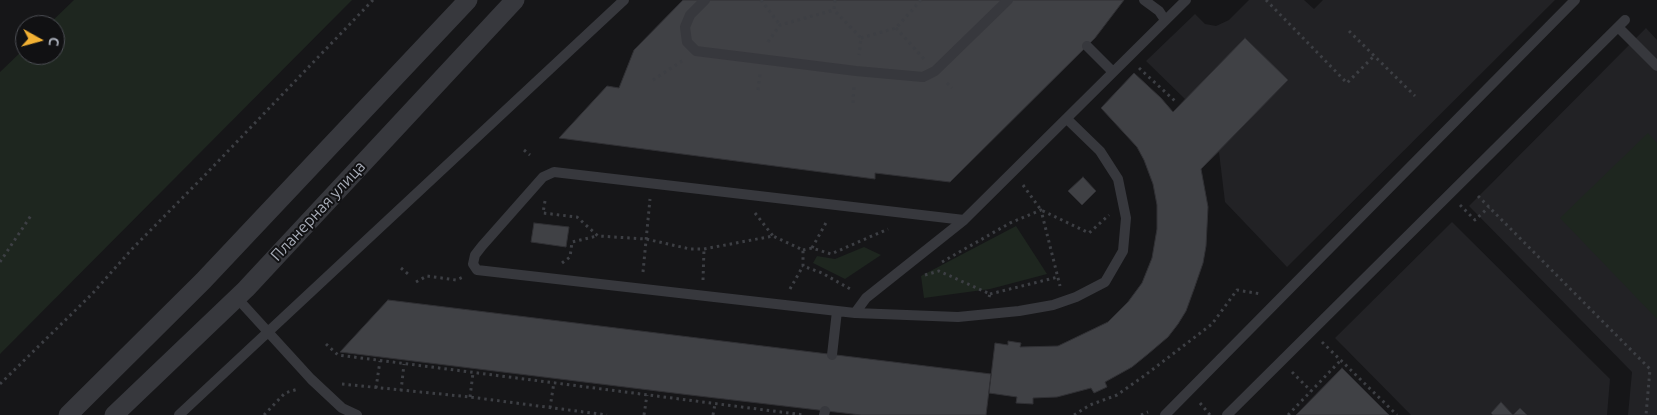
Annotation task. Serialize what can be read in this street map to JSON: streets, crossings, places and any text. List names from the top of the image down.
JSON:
{
  "streets": {
    "street": ["Планерная улица"]
  },
  "north": "right"
}
